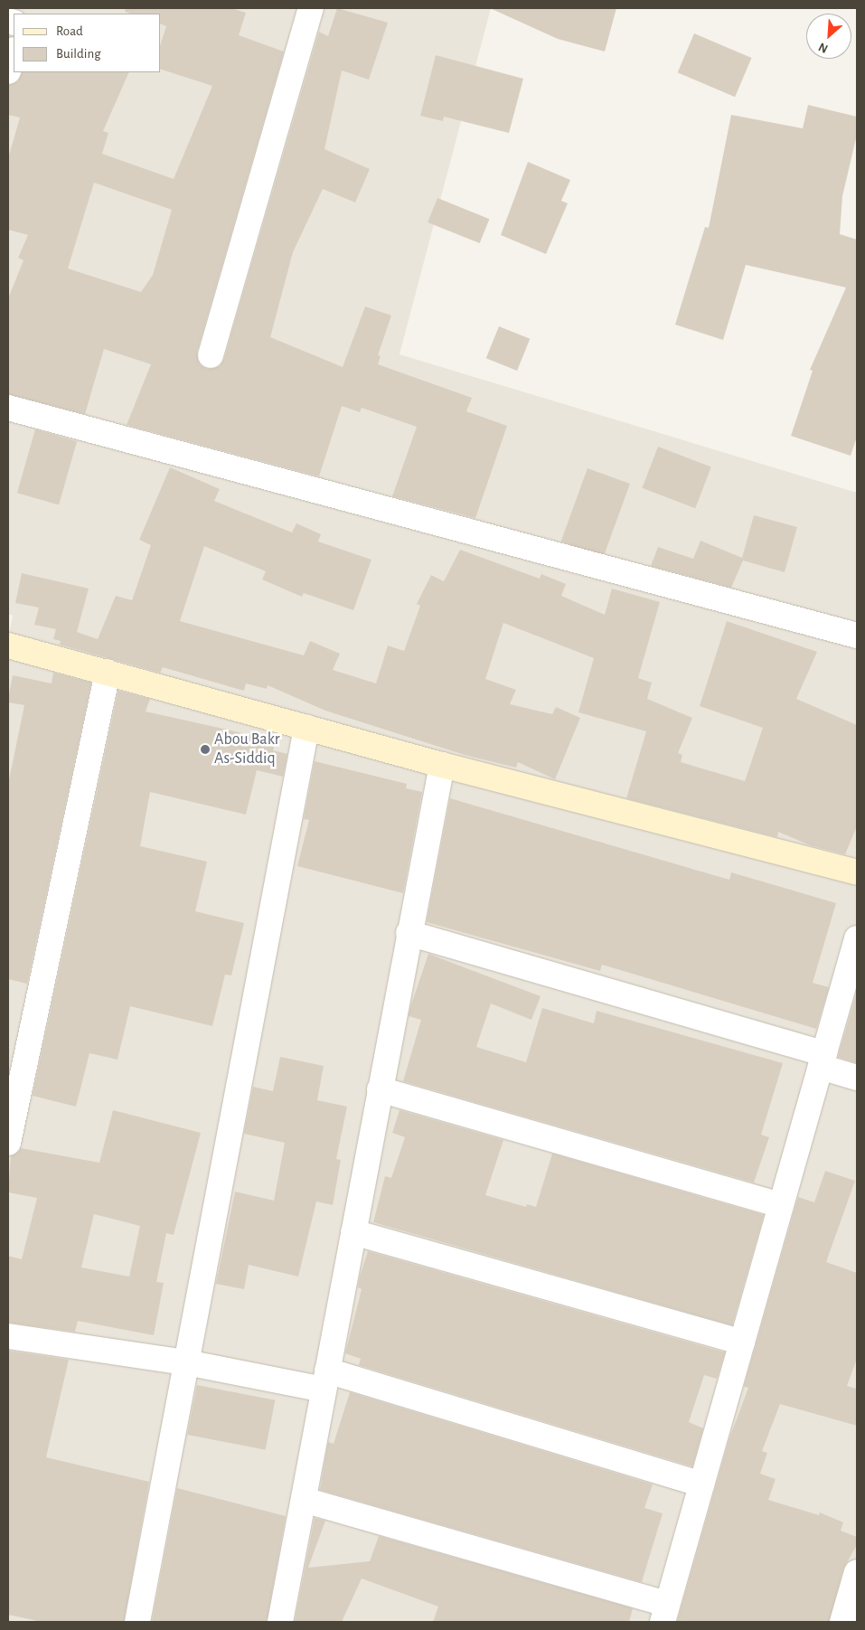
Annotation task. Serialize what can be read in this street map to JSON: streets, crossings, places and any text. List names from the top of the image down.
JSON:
{
  "places": ["Abou Bakr As-Siddiq"],
  "legend": ["Road", "Building"],
  "north": "bottom left"
}
